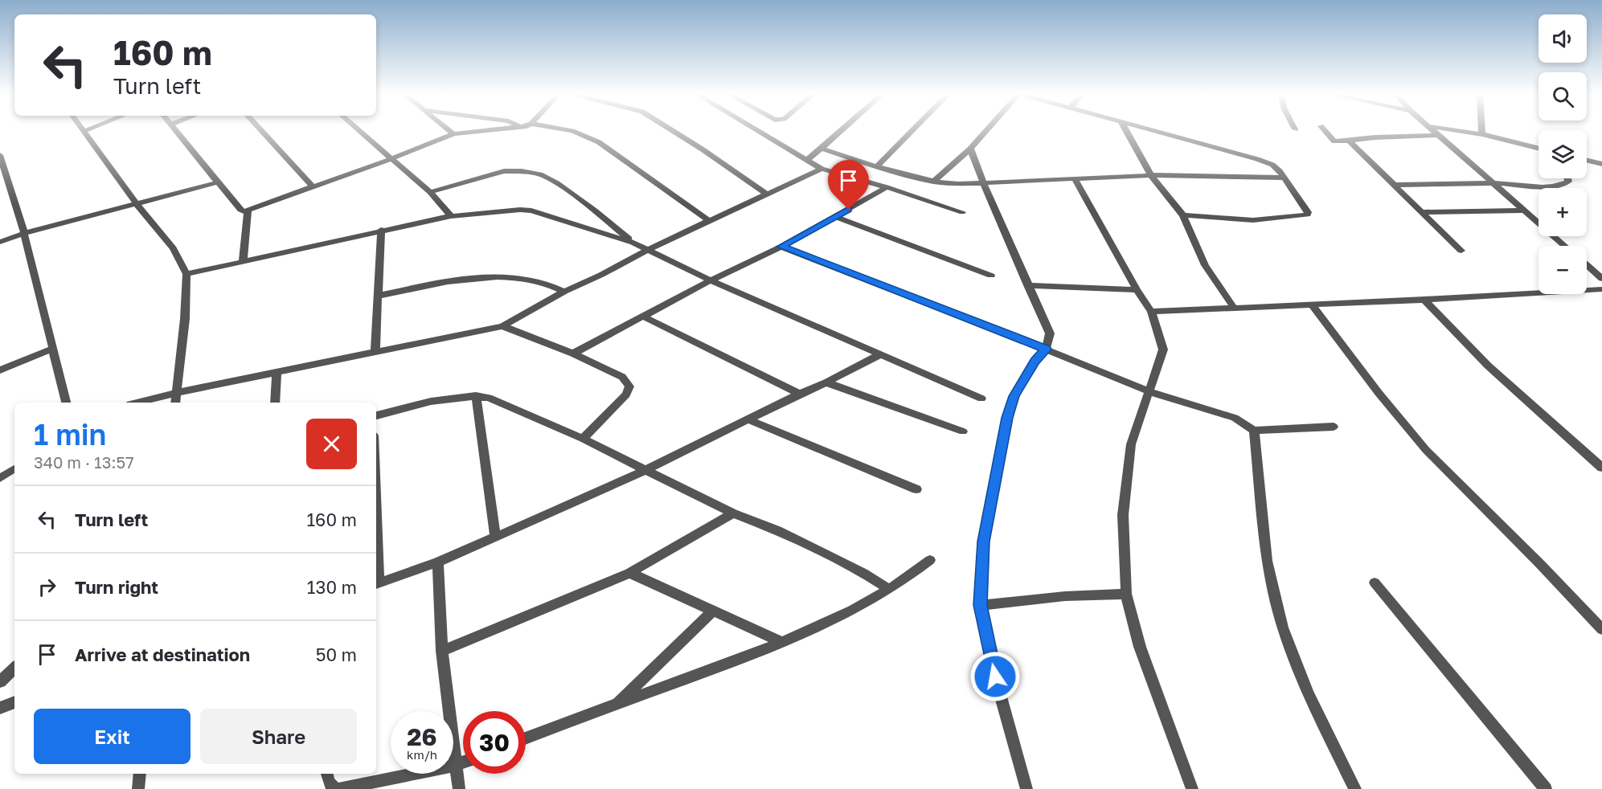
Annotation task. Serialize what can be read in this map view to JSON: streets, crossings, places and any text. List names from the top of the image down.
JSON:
{
  "page": {
    "map_buttons": ["+", "−"],
    "turn": ["160 m", "Turn left"],
    "heading": ["1 min", "340 m · 13:57"],
    "list": [
      {
        "name": "Turn left",
        "value": "160 m"
      },
      {
        "name": "Turn right",
        "value": "130 m"
      },
      {
        "name": "Arrive at destination",
        "value": "50 m"
      }
    ],
    "buttons": ["Exit", "Share"],
    "speed": "26 km/h",
    "limit": "30"
  }
}
